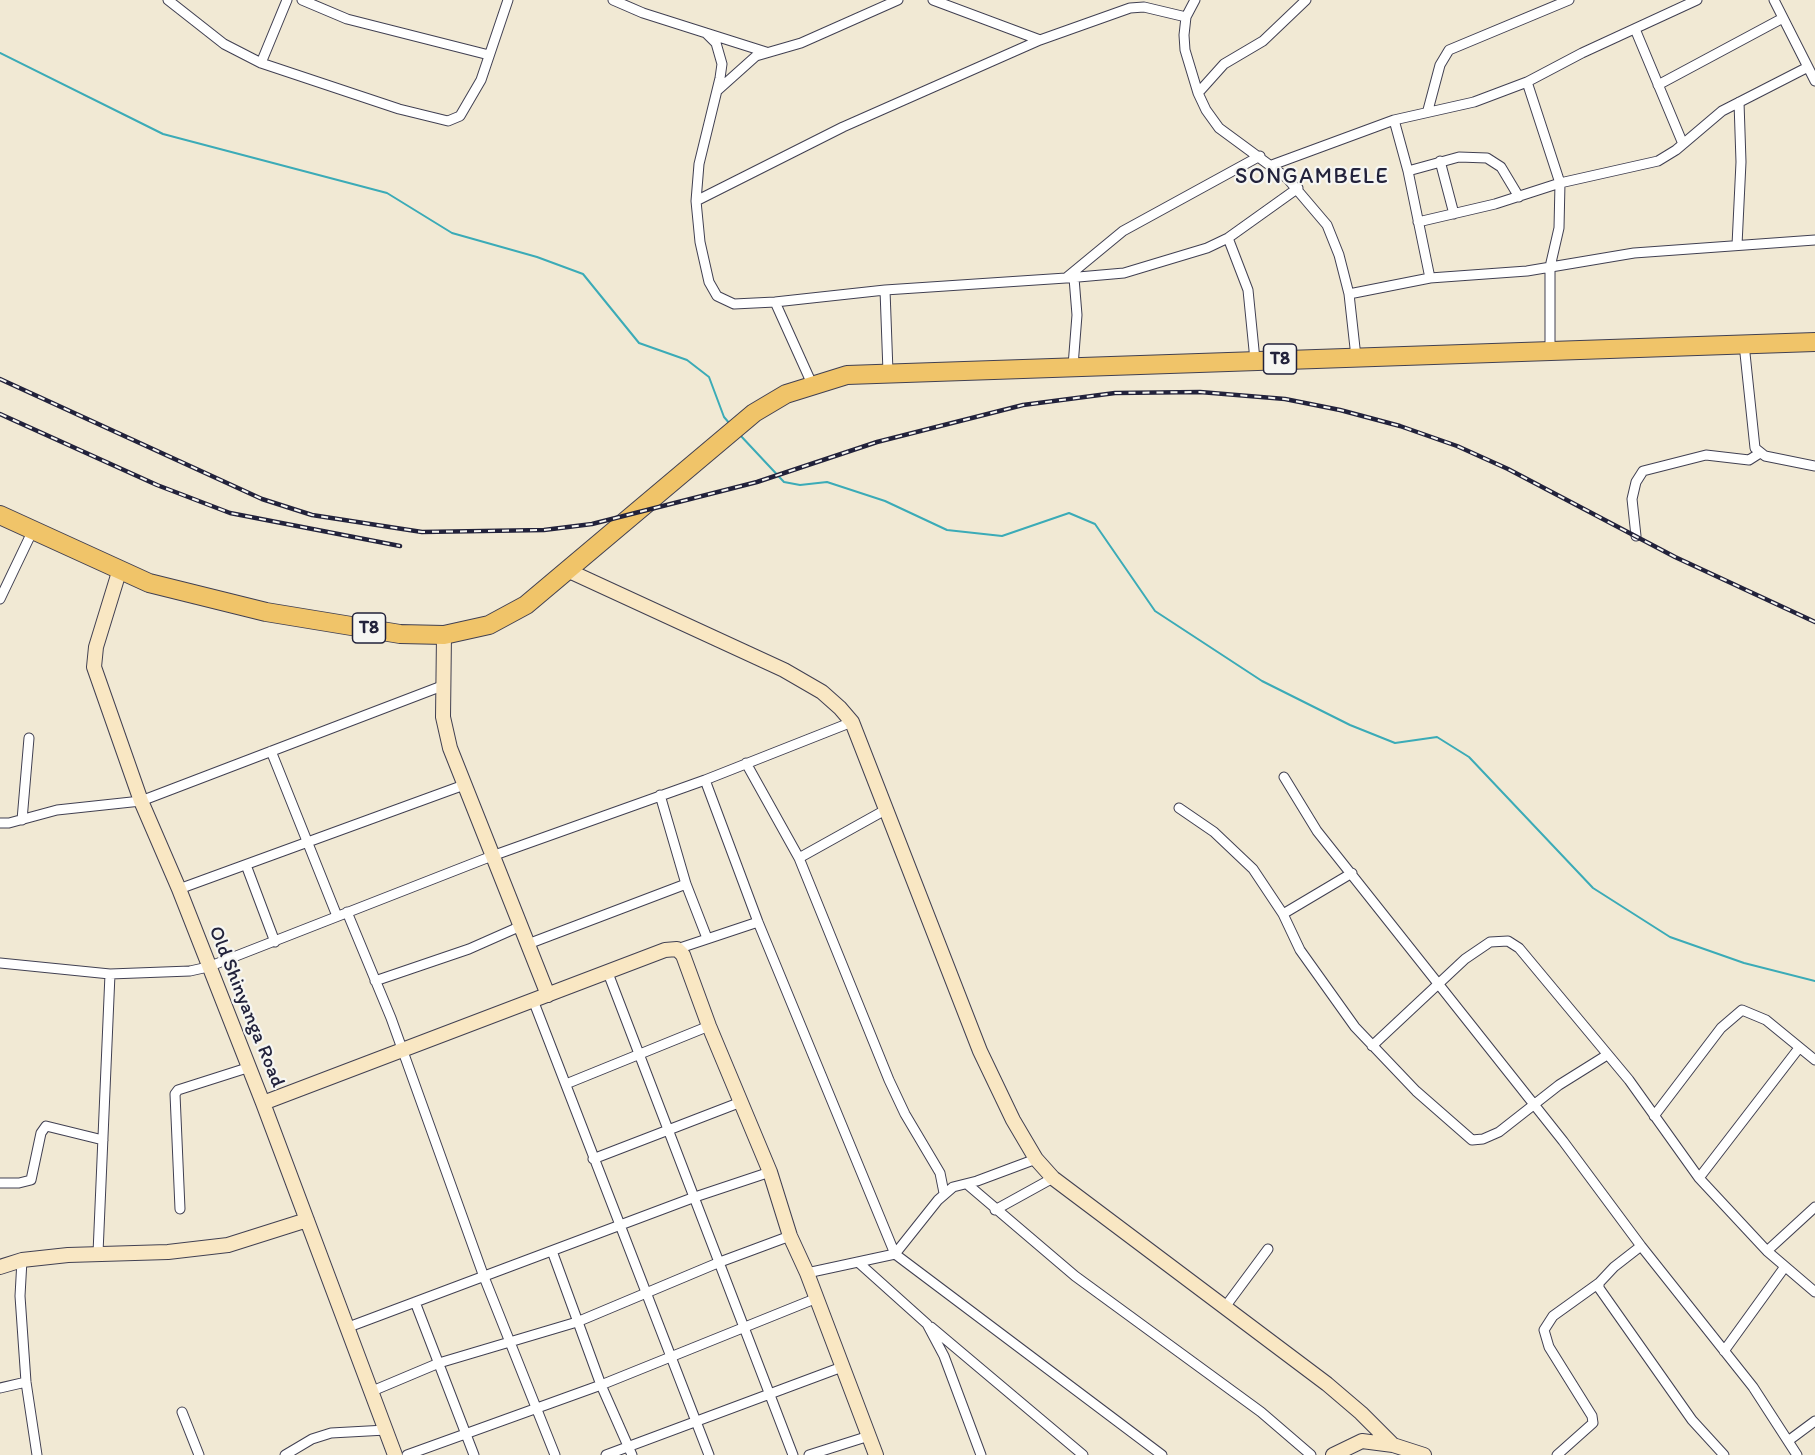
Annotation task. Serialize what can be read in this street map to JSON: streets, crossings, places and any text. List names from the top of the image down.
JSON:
{
  "streets": {
    "highway": ["T8"],
    "street": ["Old Shinyanga Road"]
  },
  "crossings": [
    ["T8", "Old Shinyanga Road"]
  ],
  "districts": ["SONGAMBELE"]
}
